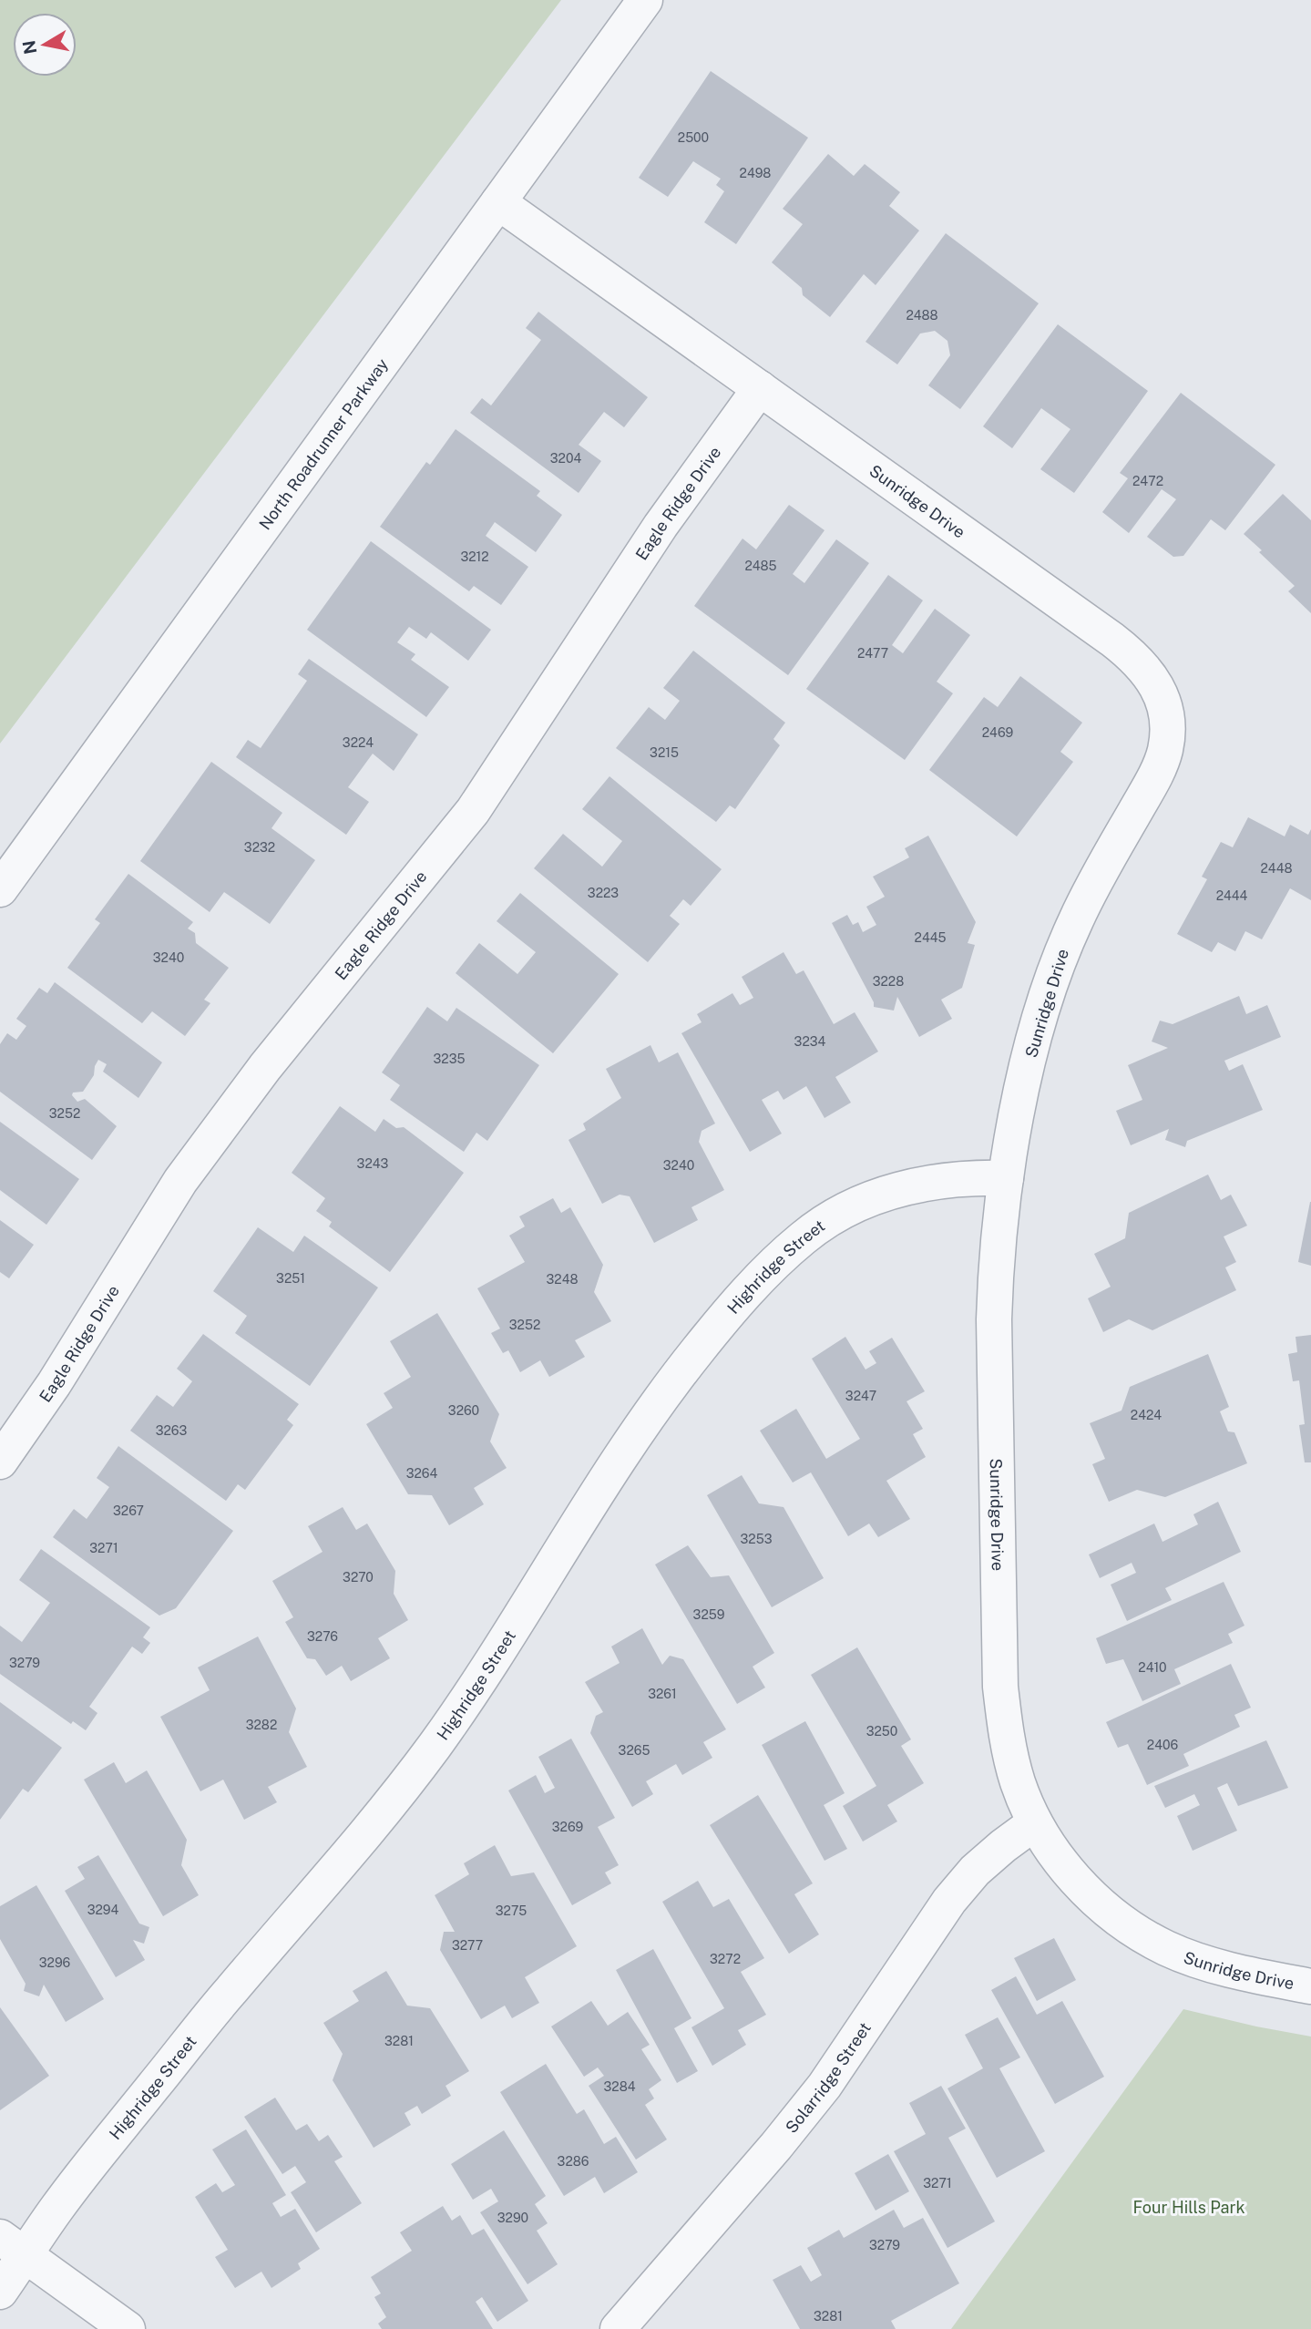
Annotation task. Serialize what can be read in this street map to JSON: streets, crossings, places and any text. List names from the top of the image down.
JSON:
{
  "streets": {
    "street": [
      "North Roadrunner Parkway",
      "Sunridge Drive",
      "Eagle Ridge Drive",
      "Highridge Street",
      "Solarridge Street"
    ]
  },
  "crossings": [
    ["North Roadrunner Parkway", "Sunridge Drive"],
    ["Sunridge Drive", "Eagle Ridge Drive"],
    ["Sunridge Drive", "Highridge Street"],
    ["Sunridge Drive", "Solarridge Street"]
  ],
  "parks": ["Four Hills Park"],
  "house_numbers": [
    "2500",
    "2498",
    "2488",
    "3204",
    "2472",
    "3212",
    "2485",
    "2477",
    "2469",
    "3224",
    "3215",
    "3232",
    "2448",
    "3223",
    "2444",
    "2445",
    "3240",
    "3228",
    "3234",
    "3235",
    "3252",
    "3243",
    "3240",
    "3251",
    "3248",
    "3252",
    "3247",
    "3260",
    "2424",
    "3263",
    "3264",
    "3267",
    "3253",
    "3271",
    "3270",
    "3259",
    "3276",
    "3279",
    "2410",
    "3261",
    "3282",
    "3250",
    "2406",
    "3265",
    "3269",
    "3294",
    "3275",
    "3277",
    "3272",
    "3296",
    "3281",
    "3284",
    "3286",
    "3271",
    "3290",
    "3279",
    "3281"
  ],
  "north": "left"
}
